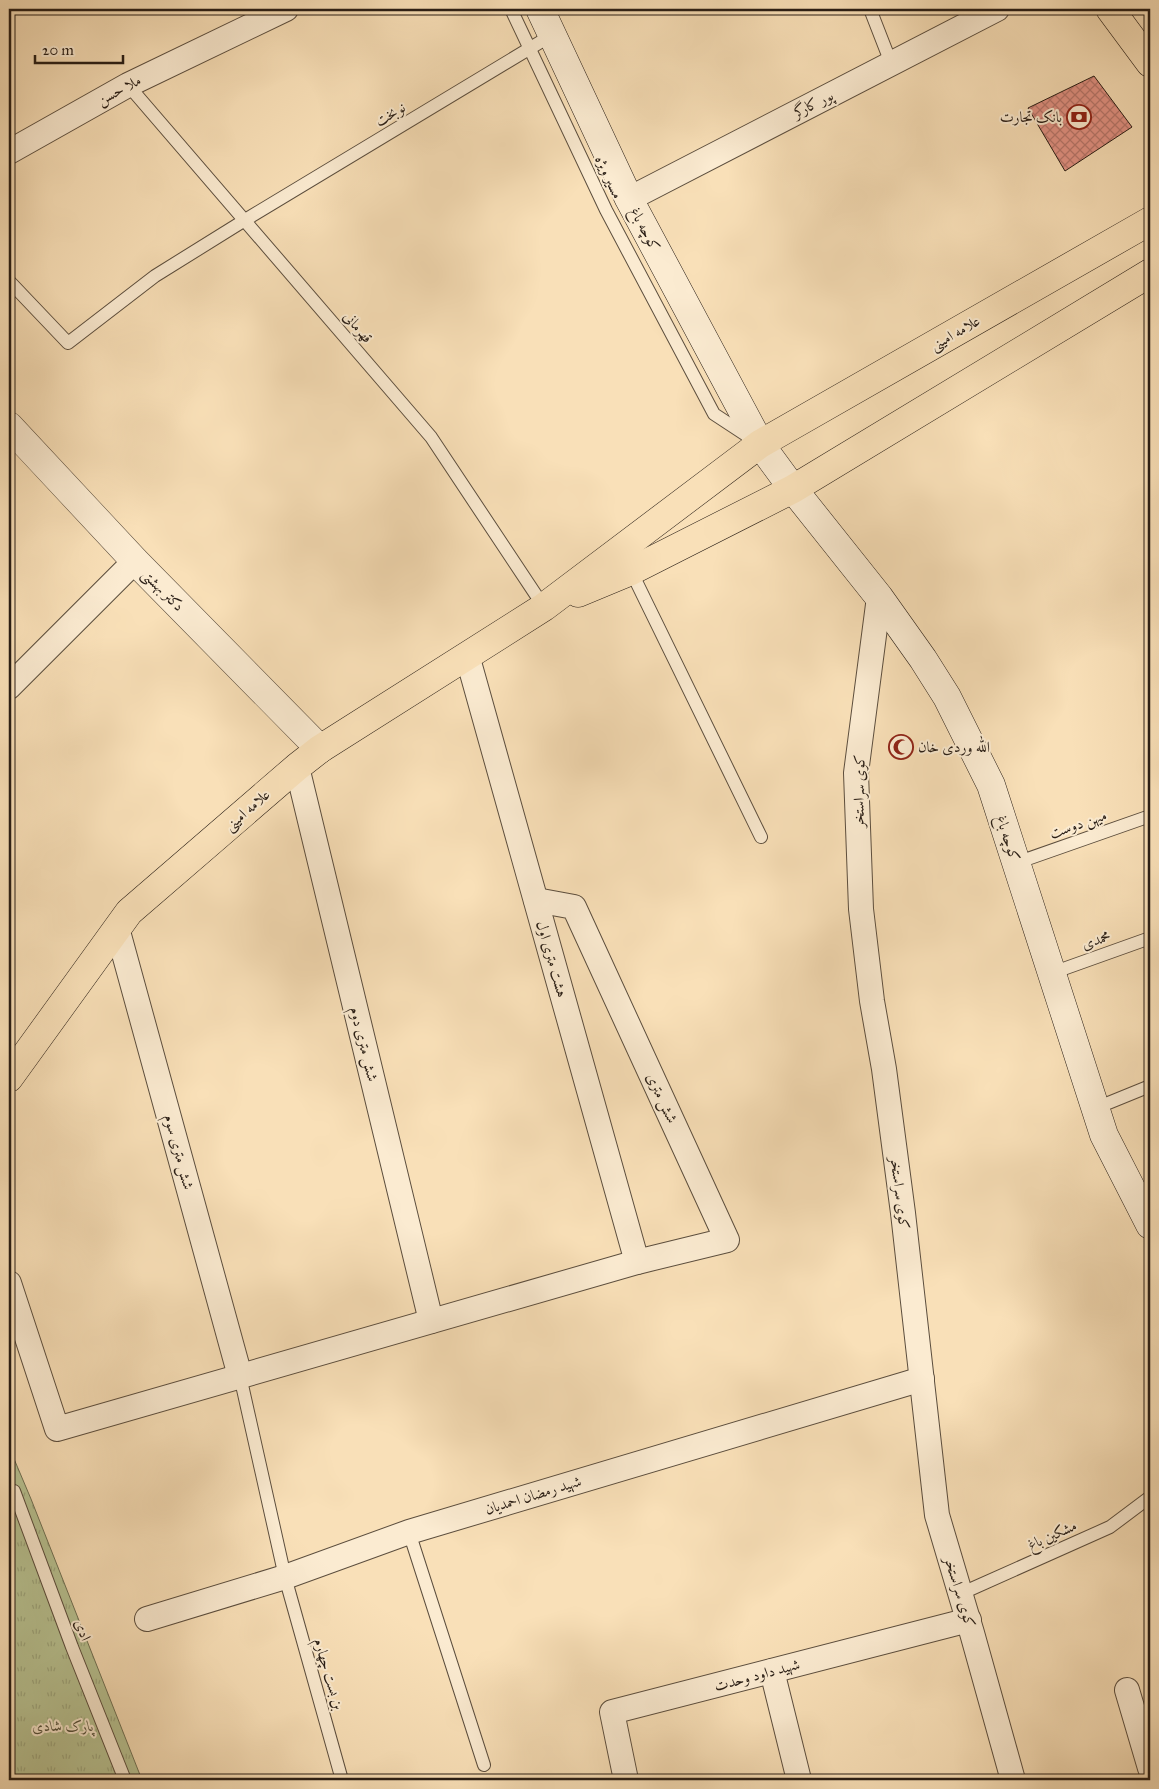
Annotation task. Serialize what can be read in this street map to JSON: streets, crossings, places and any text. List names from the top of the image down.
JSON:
{
  "streets": {
    "main road": ["کوچه باغ", "علامه امینی", "دکتر بهشتی"],
    "street": [
      "ملا حسن",
      "پور کارگر",
      "کوی سراستخر",
      "هشت متری اول",
      "شش متری دوم",
      "شش متری",
      "شش متری سوم",
      "شهید رمضان احمدیان",
      "شهید داود وحدت"
    ],
    "lane": [
      "نوبخت",
      "مسیر ویژه",
      "قهرمانی",
      "میهن دوست",
      "محمدی",
      "مشکین باغ",
      "ادی",
      "بن بست چهارم"
    ]
  },
  "crossings": [
    ["ملا حسن", "قهرمانی"],
    ["پور کارگر", "کوچه باغ"],
    ["نوبخت", "مسیر ویژه"],
    ["نوبخت", "کوچه باغ"],
    ["نوبخت", "قهرمانی"],
    ["مسیر ویژه", "کوچه باغ"],
    ["مسیر ویژه", "علامه امینی"],
    ["کوچه باغ", "علامه امینی"],
    ["کوچه باغ", "کوی سراستخر"],
    ["کوچه باغ", "میهن دوست"],
    ["کوچه باغ", "محمدی"],
    ["قهرمانی", "علامه امینی"],
    ["علامه امینی", "دکتر بهشتی"],
    ["علامه امینی", "هشت متری اول"],
    ["علامه امینی", "شش متری دوم"],
    ["علامه امینی", "شش متری سوم"],
    ["کوی سراستخر", "شهید رمضان احمدیان"],
    ["کوی سراستخر", "مشکین باغ"],
    ["کوی سراستخر", "شهید داود وحدت"],
    ["هشت متری اول", "شش متری"],
    ["شش متری سوم", "بن بست چهارم"],
    ["شهید رمضان احمدیان", "بن بست چهارم"]
  ],
  "parks": ["پارک شادی"],
  "places": {
    "bank": ["بانک تجارت"],
    "mosque": ["الله وردی خان"]
  },
  "scale_bar": "20 m"
}
